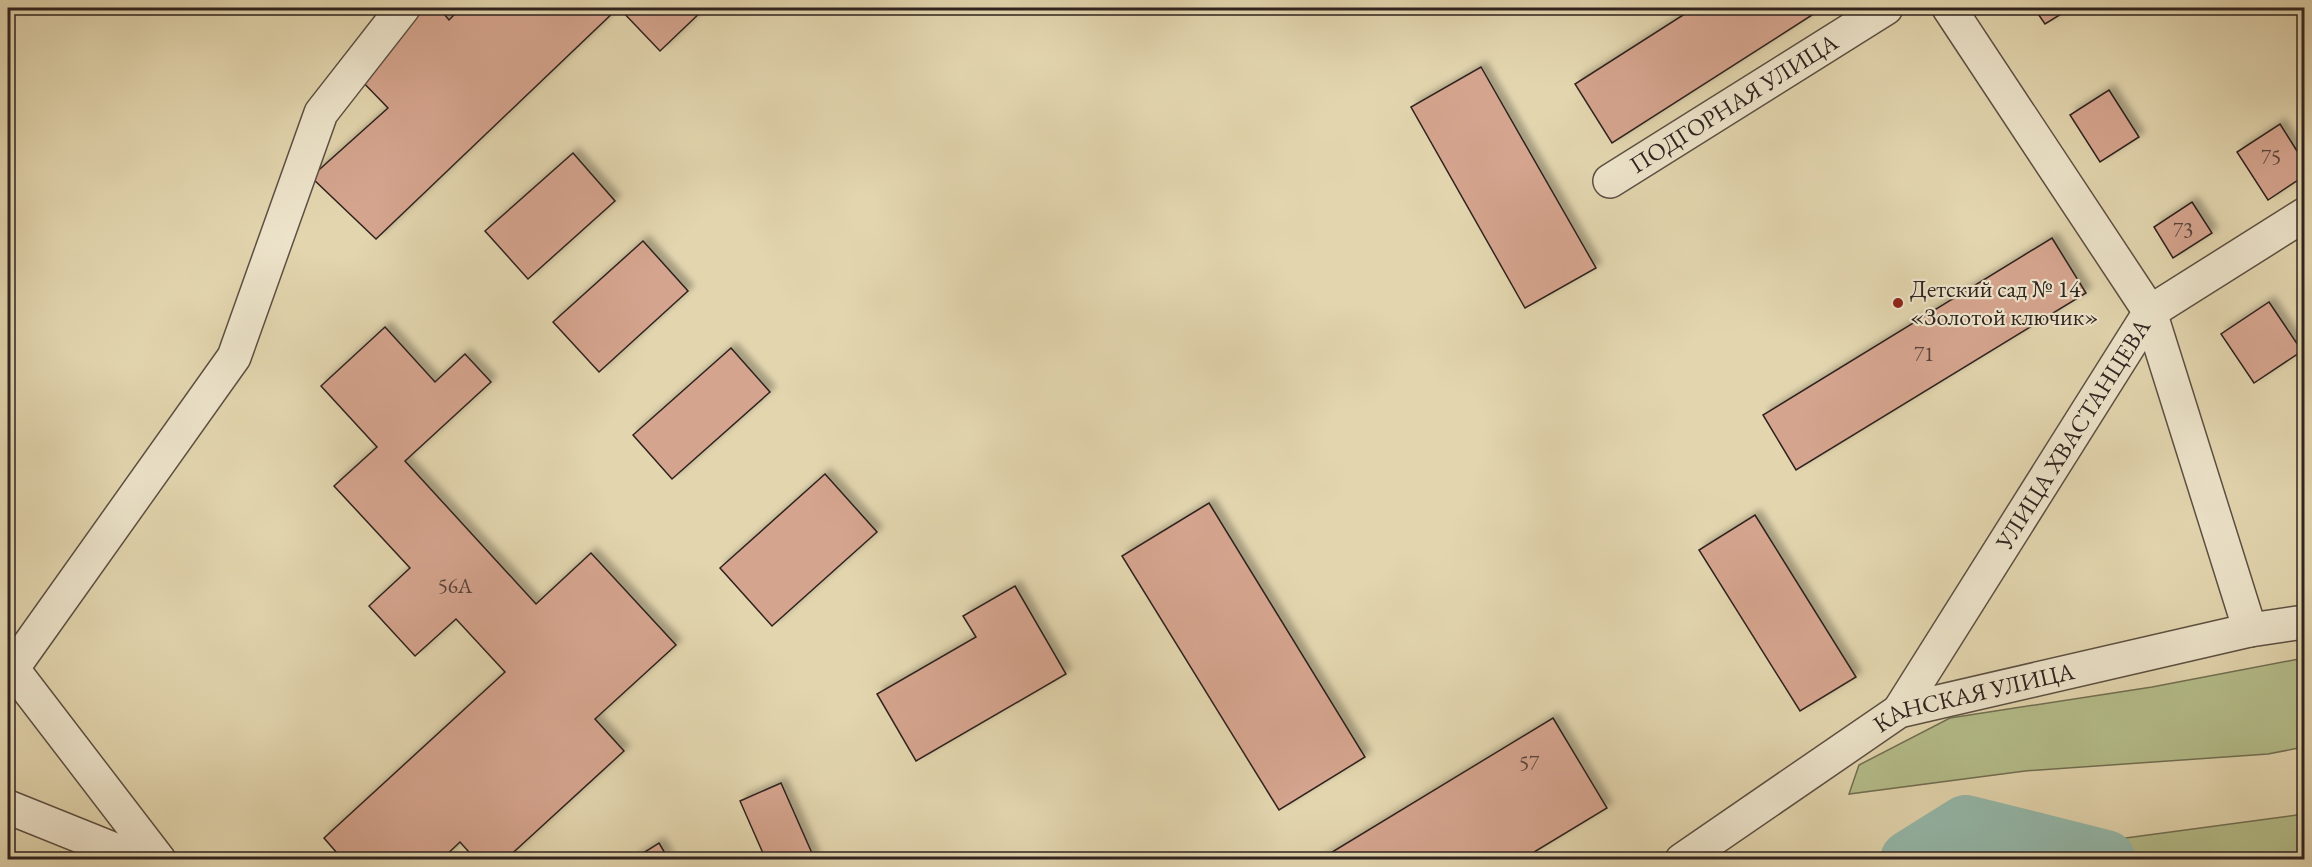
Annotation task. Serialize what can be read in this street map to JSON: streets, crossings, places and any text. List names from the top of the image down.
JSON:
{
  "streets": {
    "street": ["ПОДГОРНАЯ УЛИЦА", "УЛИЦА ХВАСТАНЦЕВА", "КАНСКАЯ УЛИЦА"]
  },
  "crossings": [
    ["УЛИЦА ХВАСТАНЦЕВА", "КАНСКАЯ УЛИЦА"]
  ],
  "places": ["Детский сад № 14 «Золотой ключик»"],
  "house_numbers": [
    "75",
    "73",
    "71",
    "56А",
    "57"
  ]
}
